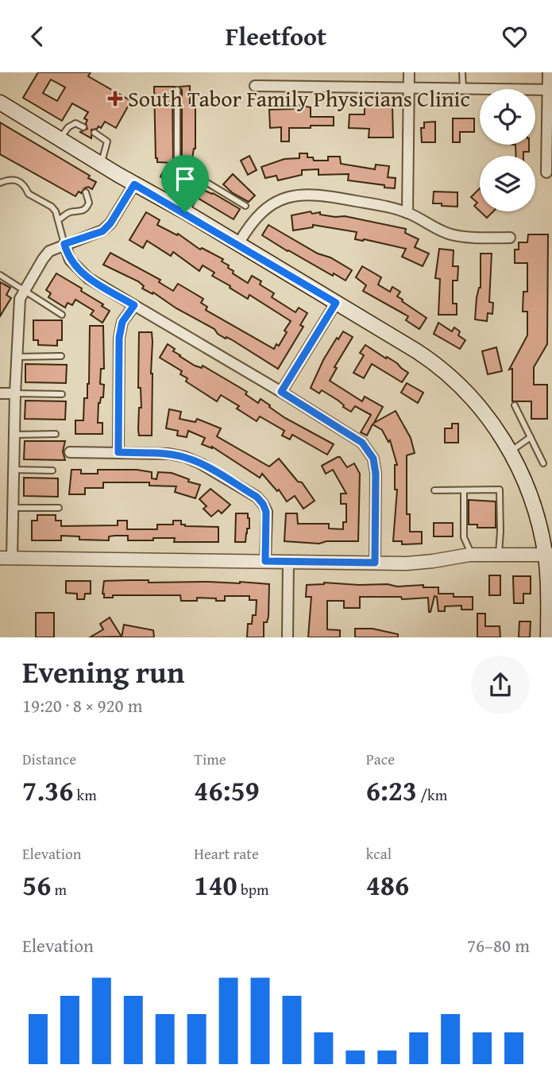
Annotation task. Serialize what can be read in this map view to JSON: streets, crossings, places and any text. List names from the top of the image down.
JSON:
{
  "places": {
    "health": ["South Tabor Family Physicians Clinic"]
  },
  "page": {
    "header": "Fleetfoot",
    "heading": ["Evening run", "19:20 · 8 × 920 m"],
    "stats": [
      ["Distance", "7.36 km"],
      ["Time", "46:59"],
      ["Pace", "6:23 /km"],
      ["Elevation", "56 m"],
      ["Heart rate", "140 bpm"],
      ["kcal", "486"]
    ],
    "chart": ["Elevation", "76–80 m"]
  }
}
